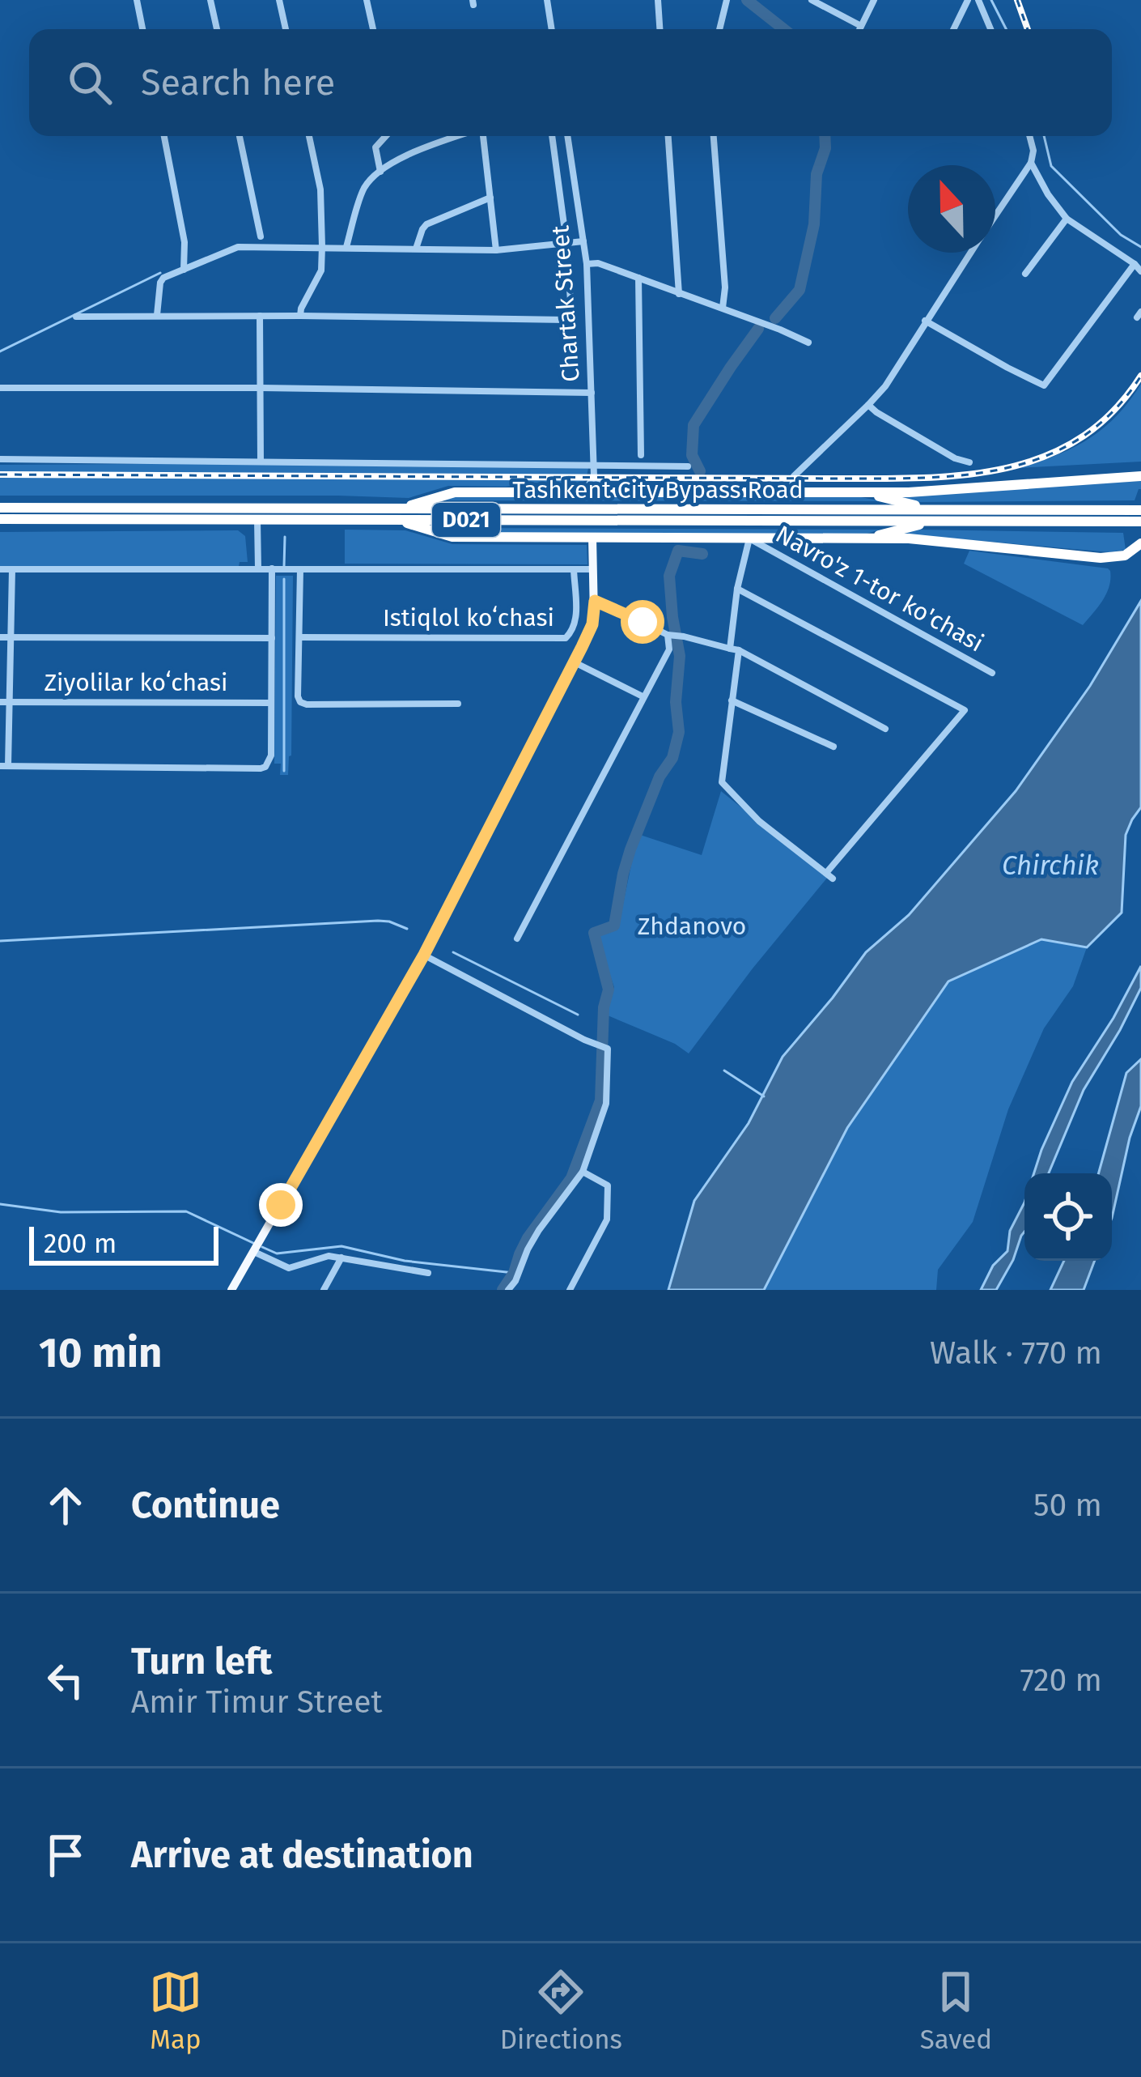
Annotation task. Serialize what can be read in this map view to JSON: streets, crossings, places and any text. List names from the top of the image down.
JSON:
{
  "streets": {
    "highway": ["Tashkent City Bypass Road", "D021"],
    "street": [
      "Chartak Street",
      "Navro'z 1-tor ko'chasi",
      "Istiqlol koʻchasi",
      "Ziyolilar koʻchasi"
    ]
  },
  "water": ["Chirchik"],
  "parks": ["Zhdanovo"],
  "scale_bar": "200 m",
  "north": "top",
  "page": {
    "search": "Search here",
    "scale": "200 m",
    "heading": ["10 min", "Walk · 770 m"],
    "list": [
      ["Continue", "50 m"],
      ["Turn left", "Amir Timur Street", "720 m"],
      "Arrive at destination"
    ],
    "nav": ["Map", "Directions", "Saved"]
  }
}
